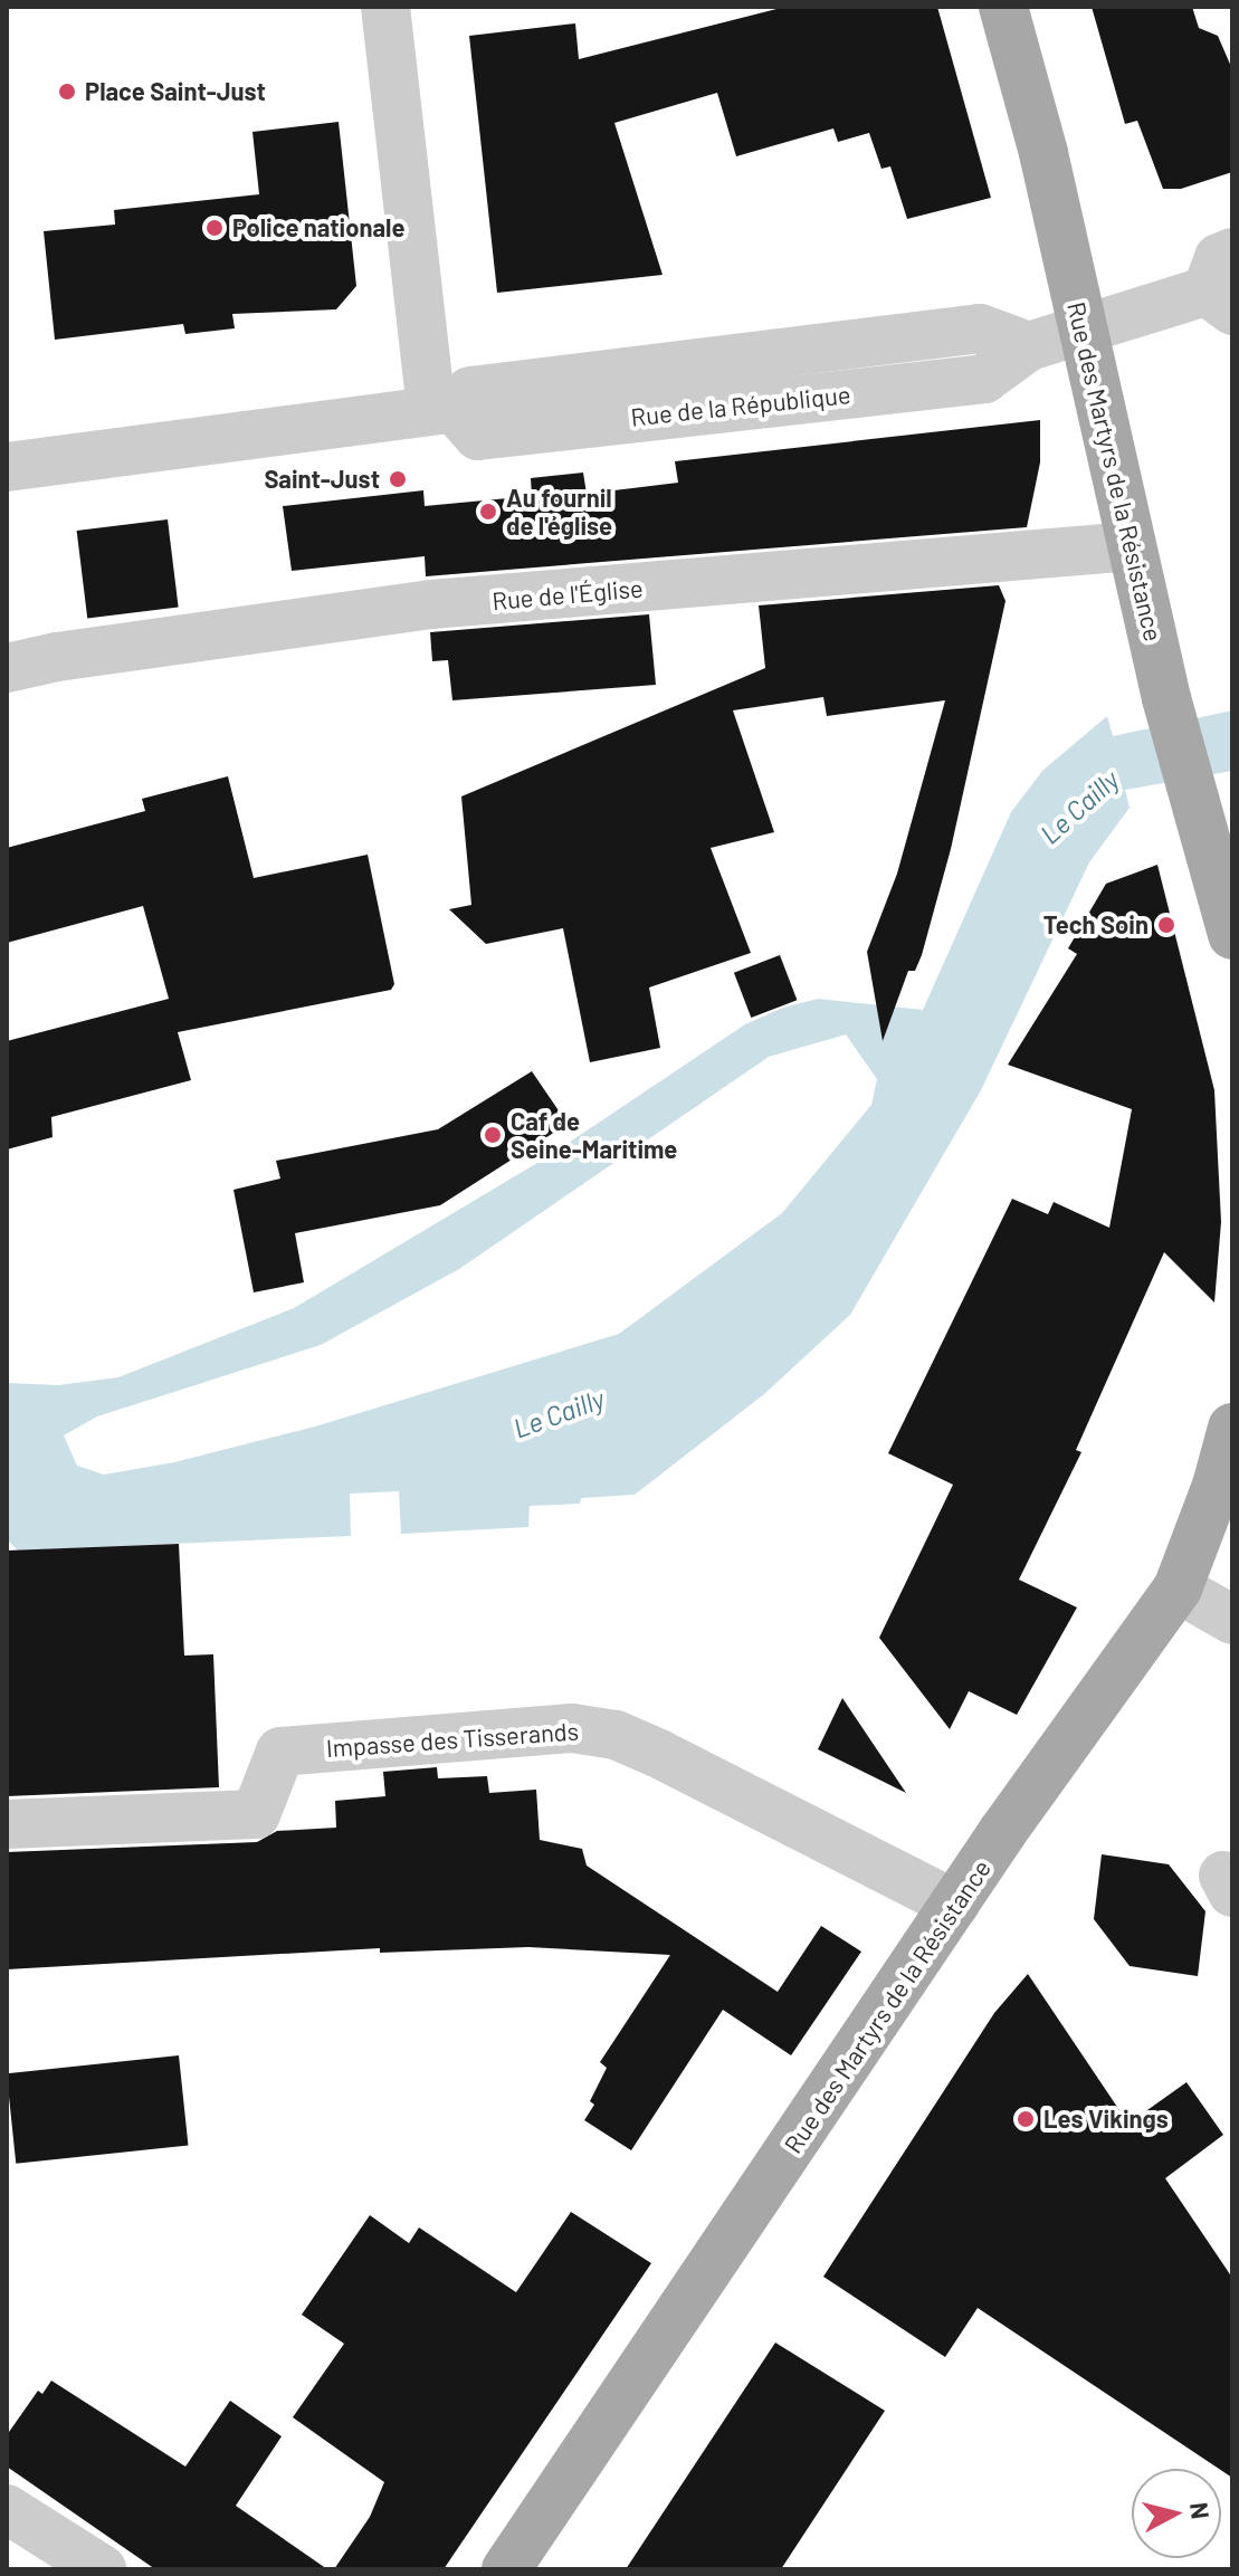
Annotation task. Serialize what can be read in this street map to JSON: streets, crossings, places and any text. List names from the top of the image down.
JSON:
{
  "streets": {
    "main road": ["Rue des Martyrs de la Résistance"],
    "street": ["Rue de la République", "Rue de l'Église", "Impasse des Tisserands"]
  },
  "crossings": [
    ["Rue de la République", "Rue des Martyrs de la Résistance"],
    ["Rue des Martyrs de la Résistance", "Rue de l'Église"],
    ["Rue des Martyrs de la Résistance", "Impasse des Tisserands"]
  ],
  "water": ["Le Cailly"],
  "places": [
    "Place Saint-Just",
    "Police nationale",
    "Saint-Just",
    "Au fournil de l'église",
    "Tech Soin",
    "Caf de Seine-Maritime",
    "Les Vikings"
  ],
  "north": "right"
}
